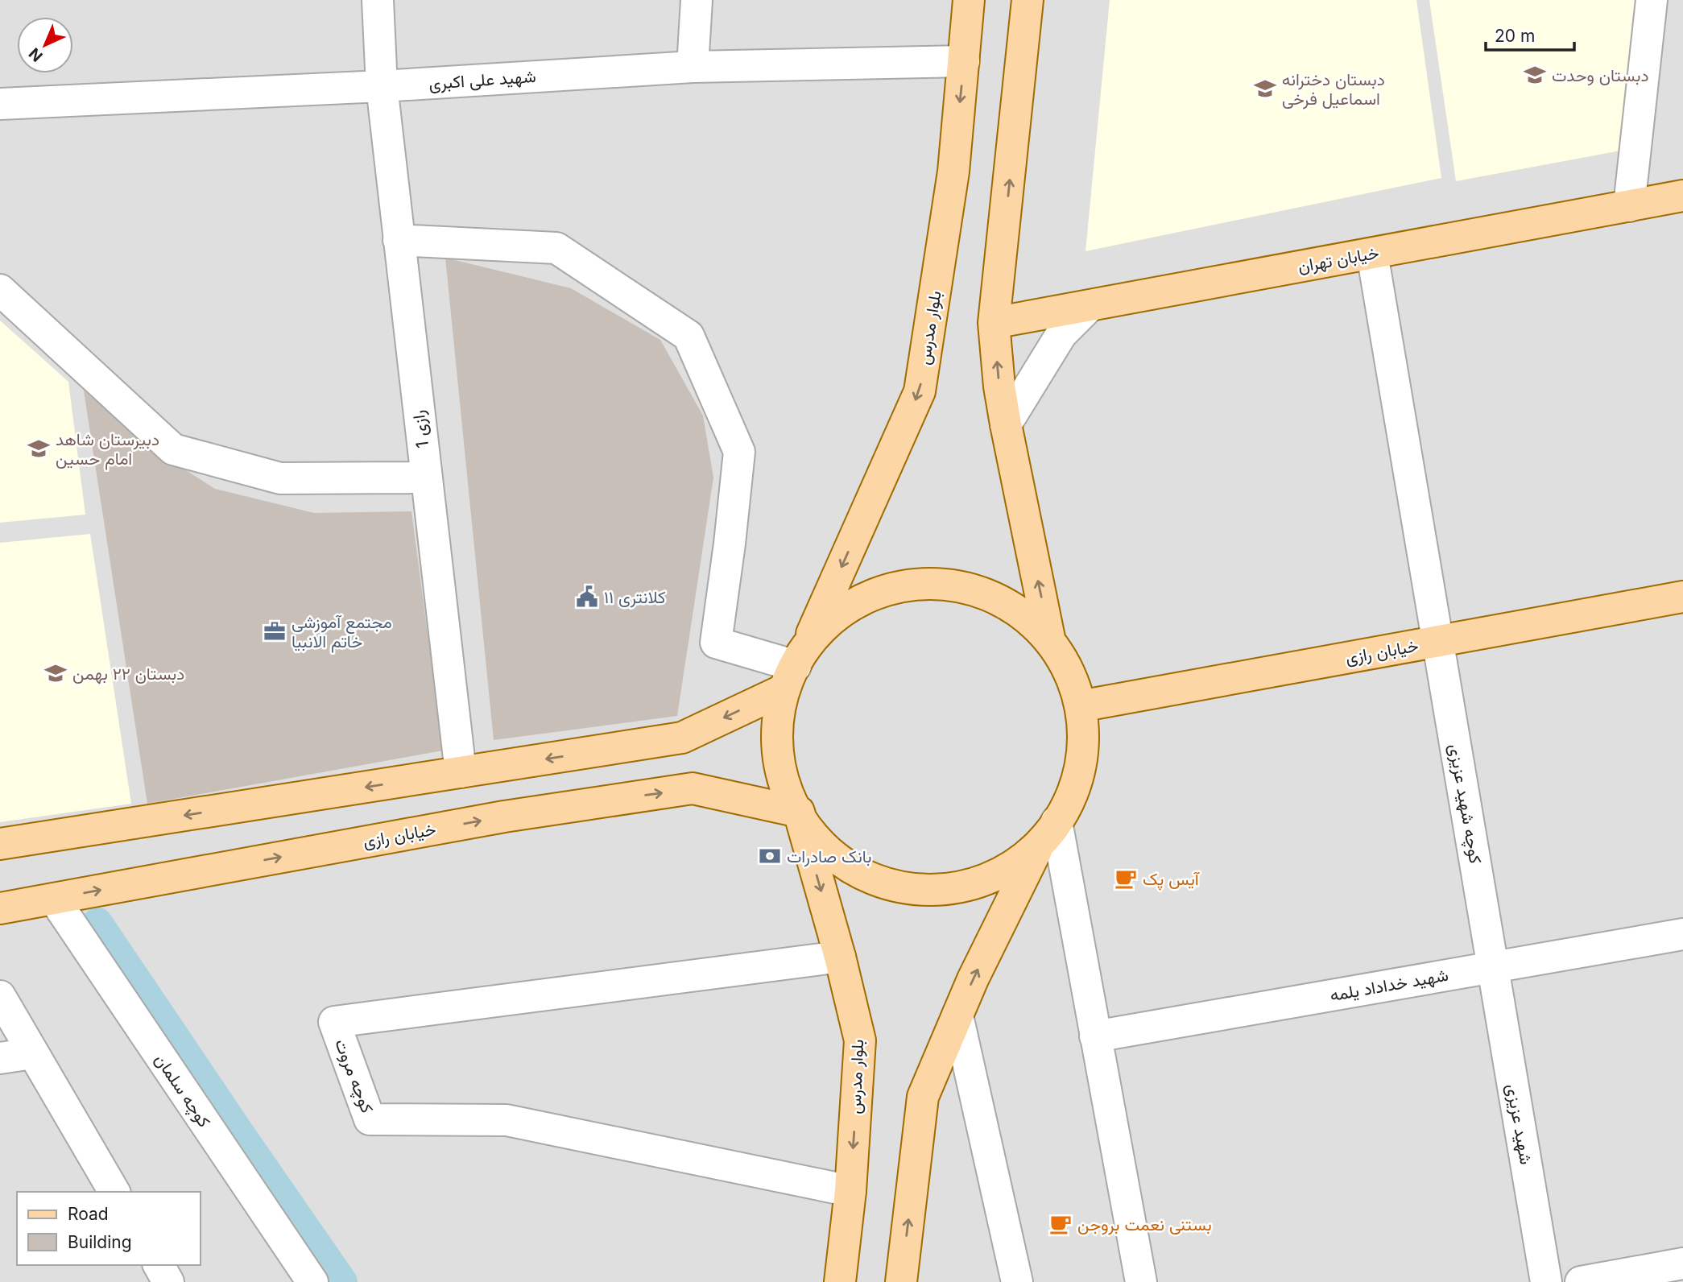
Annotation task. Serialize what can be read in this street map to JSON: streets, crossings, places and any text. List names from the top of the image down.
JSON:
{
  "streets": {
    "main road": ["خیابان تهران", "بلوار مدرس", "خیابان رازی"],
    "street": [
      "شهید علی اکبری",
      "رازی 1",
      "کوچه شهید عزیزی",
      "شهید خداداد یلمه",
      "کوچه مروت",
      "کوچه سلمان",
      "شهید عزیزی"
    ]
  },
  "crossings": [
    ["شهید علی اکبری", "بلوار مدرس"],
    ["شهید علی اکبری", "رازی 1"],
    ["خیابان تهران", "کوچه شهید عزیزی"],
    ["بلوار مدرس", "خیابان رازی"],
    ["بلوار مدرس", "کوچه مروت"],
    ["خیابان رازی", "کوچه شهید عزیزی"],
    ["خیابان رازی", "کوچه سلمان"],
    ["کوچه شهید عزیزی", "شهید خداداد یلمه"],
    ["کوچه شهید عزیزی", "شهید عزیزی"],
    ["شهید خداداد یلمه", "شهید عزیزی"]
  ],
  "places": {
    "school or university": [
      "دبستان وحدت",
      "دبستان دخترانه اسماعیل فرخی",
      "دبیرستان شاهد امام حسین",
      "دبستان ۲۲ بهمن"
    ],
    "public building": ["کلانتری ۱۱"],
    "office": ["مجتمع آموزشی خاتم الانبیا"],
    "bank": ["بانک صادرات"],
    "cafe": ["آیس پک", "بستنی نعمت بروجن"]
  },
  "legend": ["Road", "Building"],
  "scale_bar": "20 m",
  "north": "bottom left"
}
